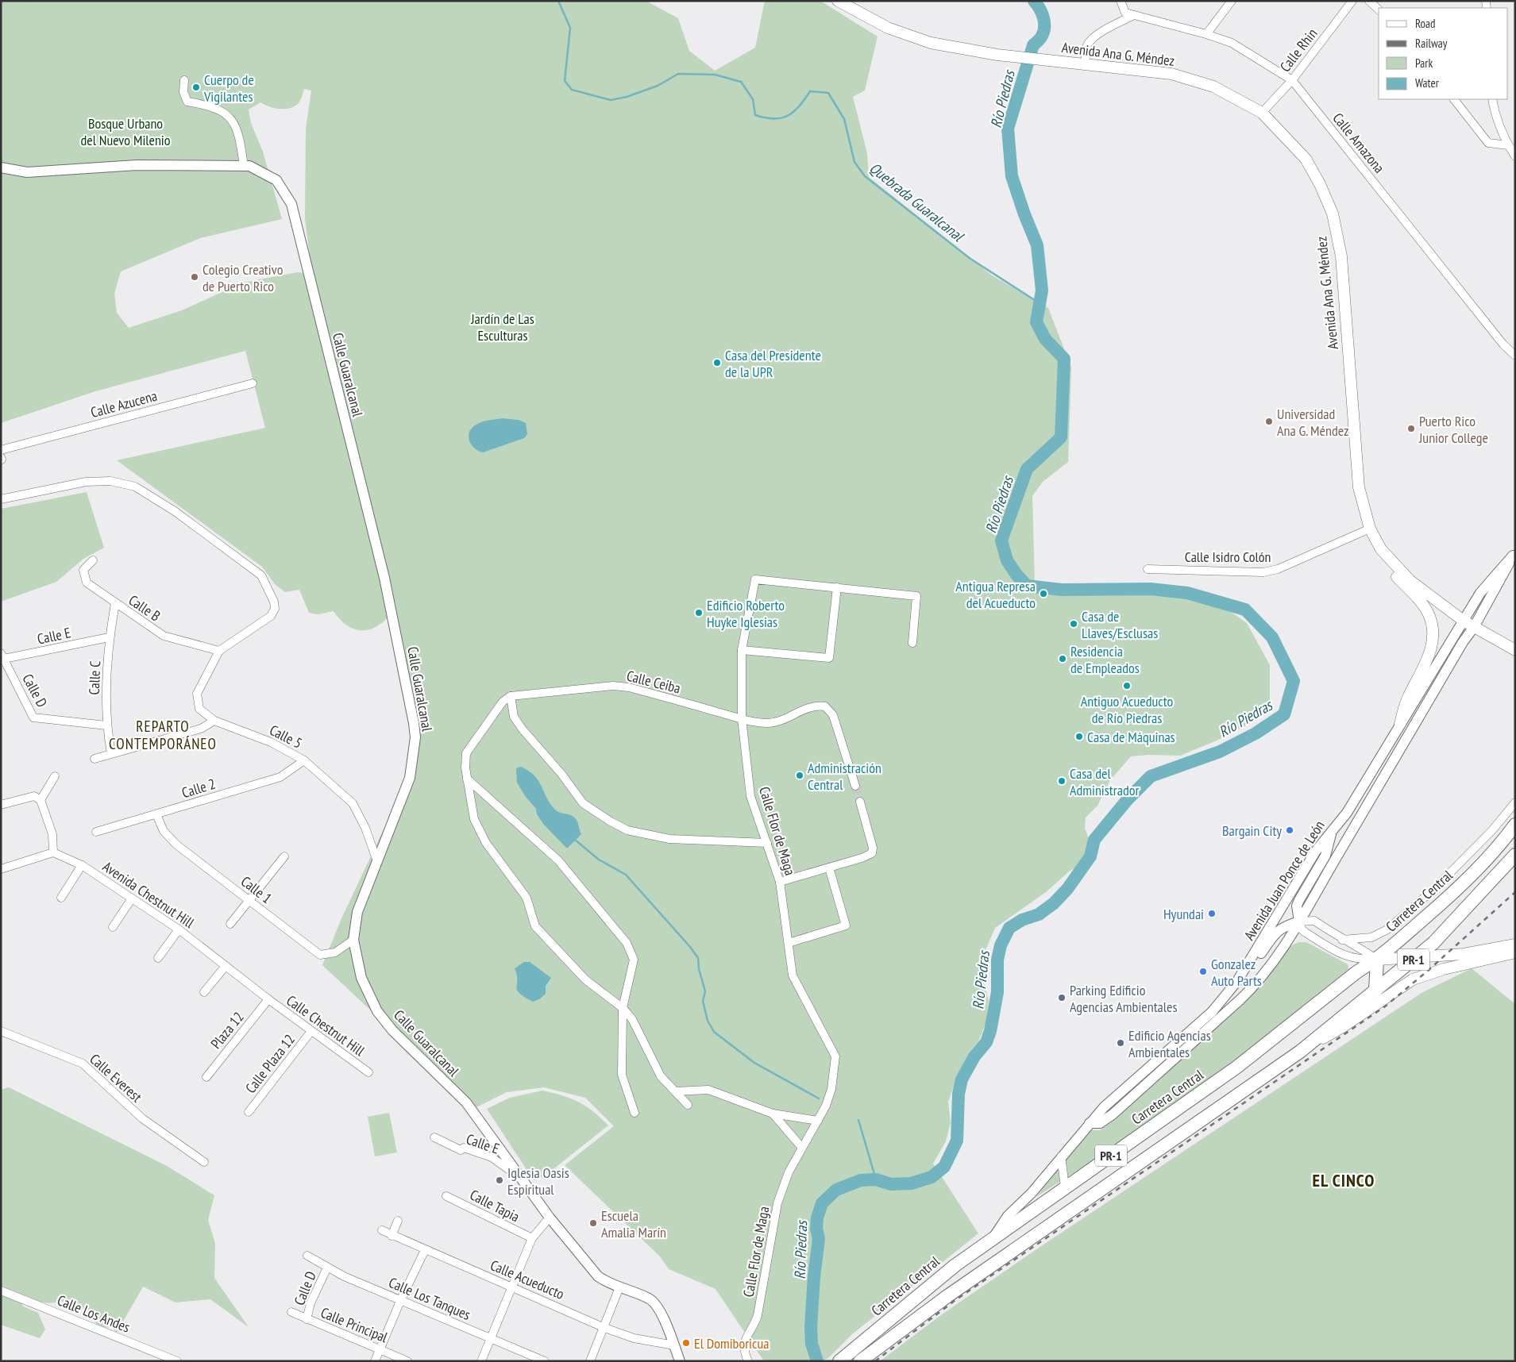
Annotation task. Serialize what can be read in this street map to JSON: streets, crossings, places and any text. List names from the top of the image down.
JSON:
{
  "streets": {
    "highway": ["Carretera Central", "PR-1"],
    "main road": ["Avenida Ana G. Méndez"],
    "street": [
      "Calle Rhin",
      "Calle Amazona",
      "Calle Guaralcanal",
      "Calle Azucena",
      "Calle Isidro Colón",
      "Calle B",
      "Calle E",
      "Calle C",
      "Calle Ceiba",
      "Calle D",
      "Calle 5",
      "Calle 2",
      "Calle Flor de Maga",
      "Avenida Juan Ponce de León",
      "Calle 1",
      "Avenida Chestnut Hill",
      "Calle Chestnut Hill",
      "Plaza 12",
      "Calle Plaza 12",
      "Calle Everest",
      "Calle Tapia",
      "Calle Acueducto",
      "Calle Los Tanques",
      "Calle Los Andes",
      "Calle Principal"
    ]
  },
  "crossings": [
    ["Calle Rhin", "Avenida Ana G. Méndez"],
    ["Calle Rhin", "Calle Amazona"],
    ["Avenida Ana G. Méndez", "Calle Isidro Colón"],
    ["Avenida Ana G. Méndez", "Avenida Juan Ponce de León"],
    ["Calle Guaralcanal", "Calle E"],
    ["Calle Guaralcanal", "Calle 5"],
    ["Calle Guaralcanal", "Calle 1"],
    ["Calle Guaralcanal", "Calle Acueducto"],
    ["Calle B", "Calle C"],
    ["Calle B", "Calle 5"],
    ["Calle E", "Calle C"],
    ["Calle E", "Calle D"],
    ["Calle C", "Calle D"],
    ["Calle Ceiba", "Calle Flor de Maga"],
    ["Calle D", "Calle Los Tanques"],
    ["Calle D", "Calle Principal"],
    ["Calle 5", "Calle 2"],
    ["Calle 2", "Calle 1"],
    ["Avenida Juan Ponce de León", "Carretera Central"],
    ["Avenida Chestnut Hill", "Calle Chestnut Hill"],
    ["Avenida Chestnut Hill", "Plaza 12"],
    ["Calle Chestnut Hill", "Plaza 12"],
    ["Calle Chestnut Hill", "Calle Plaza 12"]
  ],
  "districts": ["REPARTO CONTEMPORÁNEO", "EL CINCO"],
  "water": ["Río Piedras", "Quebrada Guaralcanal"],
  "parks": ["Bosque Urbano del Nuevo Milenio", "Jardín de Las Esculturas"],
  "places": [
    "Cuerpo de Vigilantes",
    "Colegio Creativo de Puerto Rico",
    "Casa del Presidente de la UPR",
    "Universidad Ana G. Méndez",
    "Puerto Rico Junior College",
    "Antigua Represa del Acueducto",
    "Edificio Roberto Huyke Iglesias",
    "Casa de Llaves/Esclusas",
    "Residencia de Empleados",
    "Antiguo Acueducto de Río Piedras",
    "Casa de Máquinas",
    "Administración Central",
    "Casa del Administrador",
    "Bargain City",
    "Hyundai",
    "Gonzalez Auto Parts",
    "Parking Edificio Agencias Ambientales",
    "Edificio Agencias Ambientales",
    "Iglesia Oasis Espiritual",
    "Escuela Amalia Marín",
    "El Domiboricua"
  ],
  "legend": [
    "Road",
    "Railway",
    "Park",
    "Water"
  ]
}
